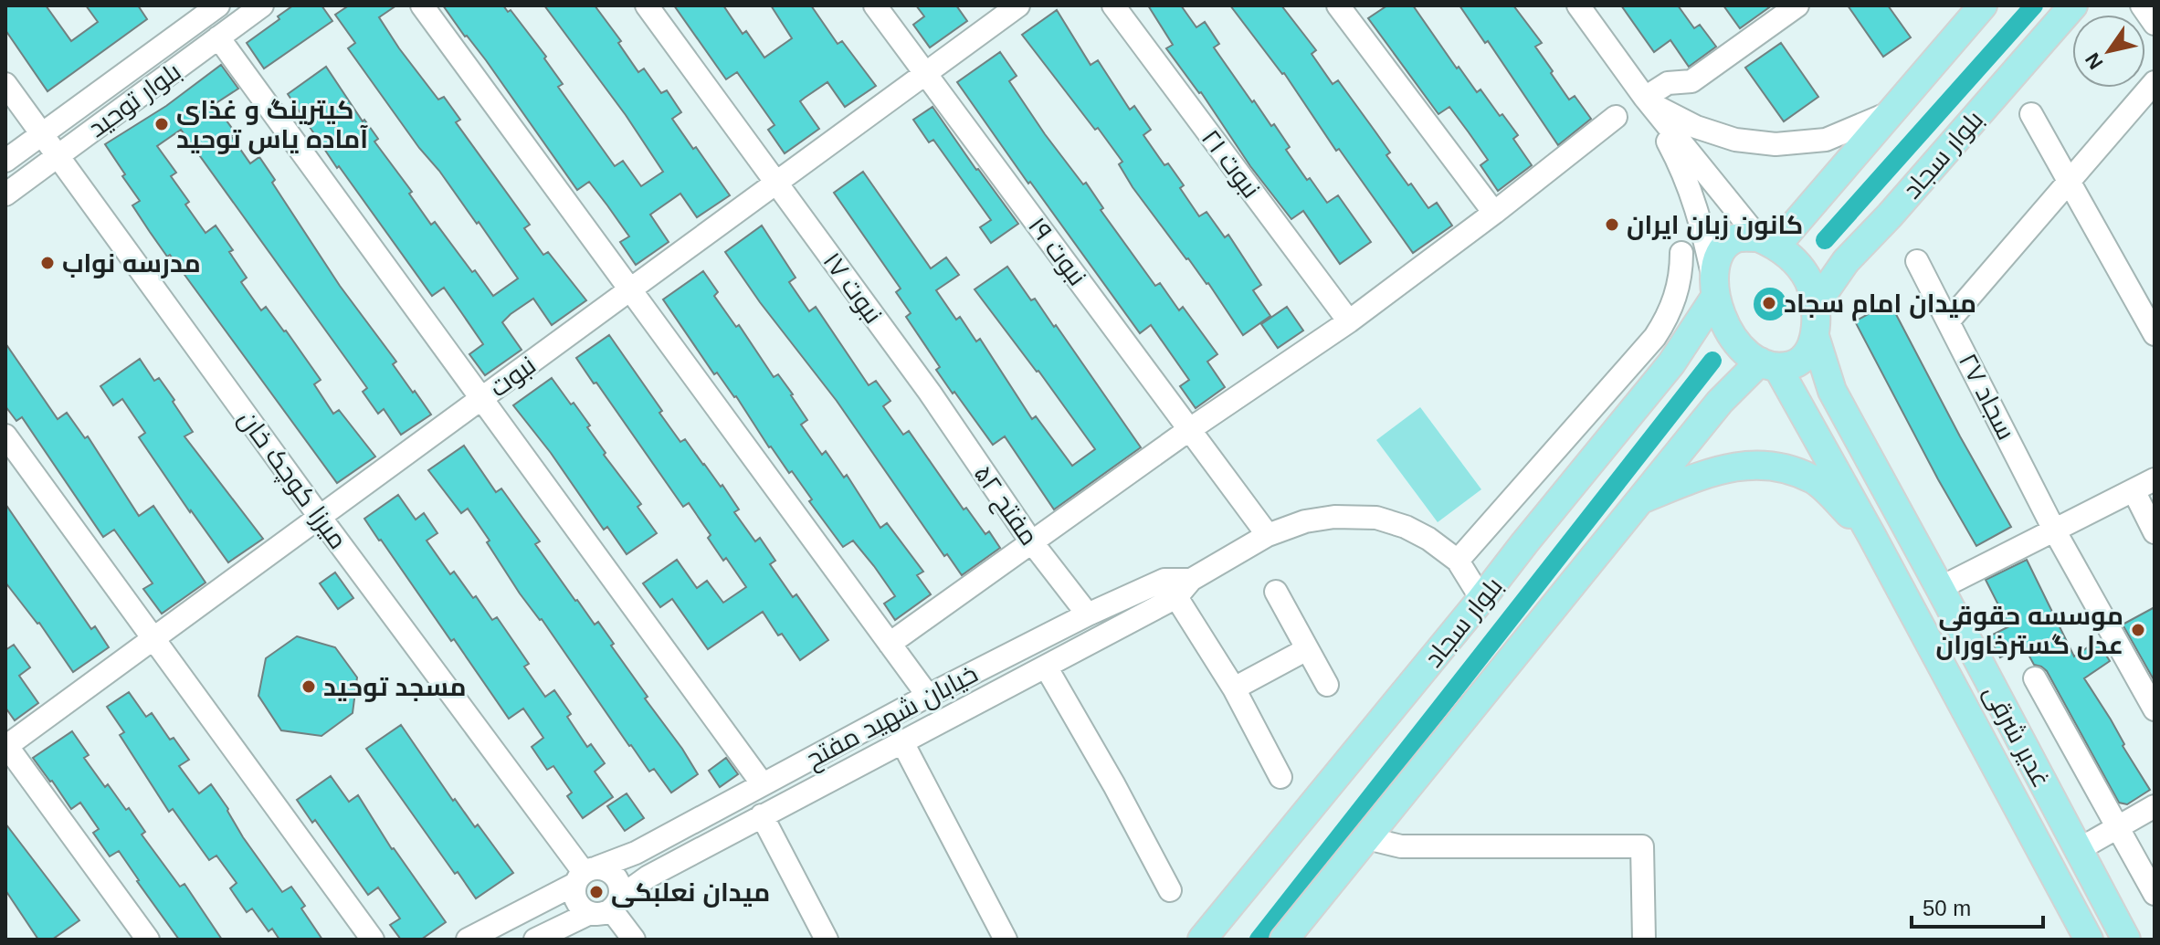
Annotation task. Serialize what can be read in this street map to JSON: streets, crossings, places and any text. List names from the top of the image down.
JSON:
{
  "streets": {
    "main road": ["بلوار سجاد", "غدیر شرقی"],
    "street": [
      "بلوار توحید",
      "نبوت ۲۱",
      "نبوت ۱۹",
      "نبوت ۱۷",
      "نبوت",
      "سجاد ۲۷",
      "میرزا کوچک خان",
      "مفتح ۵۲",
      "خیابان شهید مفتح"
    ]
  },
  "crossings": [
    ["بلوار توحید", "میرزا کوچک خان"],
    ["بلوار سجاد", "خیابان شهید مفتح"],
    ["بلوار سجاد", "غدیر شرقی"],
    ["نبوت ۱۹", "نبوت"],
    ["نبوت ۱۹", "خیابان شهید مفتح"],
    ["نبوت ۱۷", "نبوت"],
    ["نبوت ۱۷", "مفتح ۵۲"],
    ["نبوت", "میرزا کوچک خان"],
    ["میرزا کوچک خان", "خیابان شهید مفتح"],
    ["مفتح ۵۲", "خیابان شهید مفتح"]
  ],
  "places": [
    "کیترینگ و غذای آماده یاس توحید",
    "کانون زبان ایران",
    "مدرسه نواب",
    "میدان امام سجاد",
    "موسسه حقوقی عدل گسترخاوران",
    "مسجد توحید",
    "میدان نعلبکی"
  ],
  "scale_bar": "50 m",
  "north": "bottom left"
}
